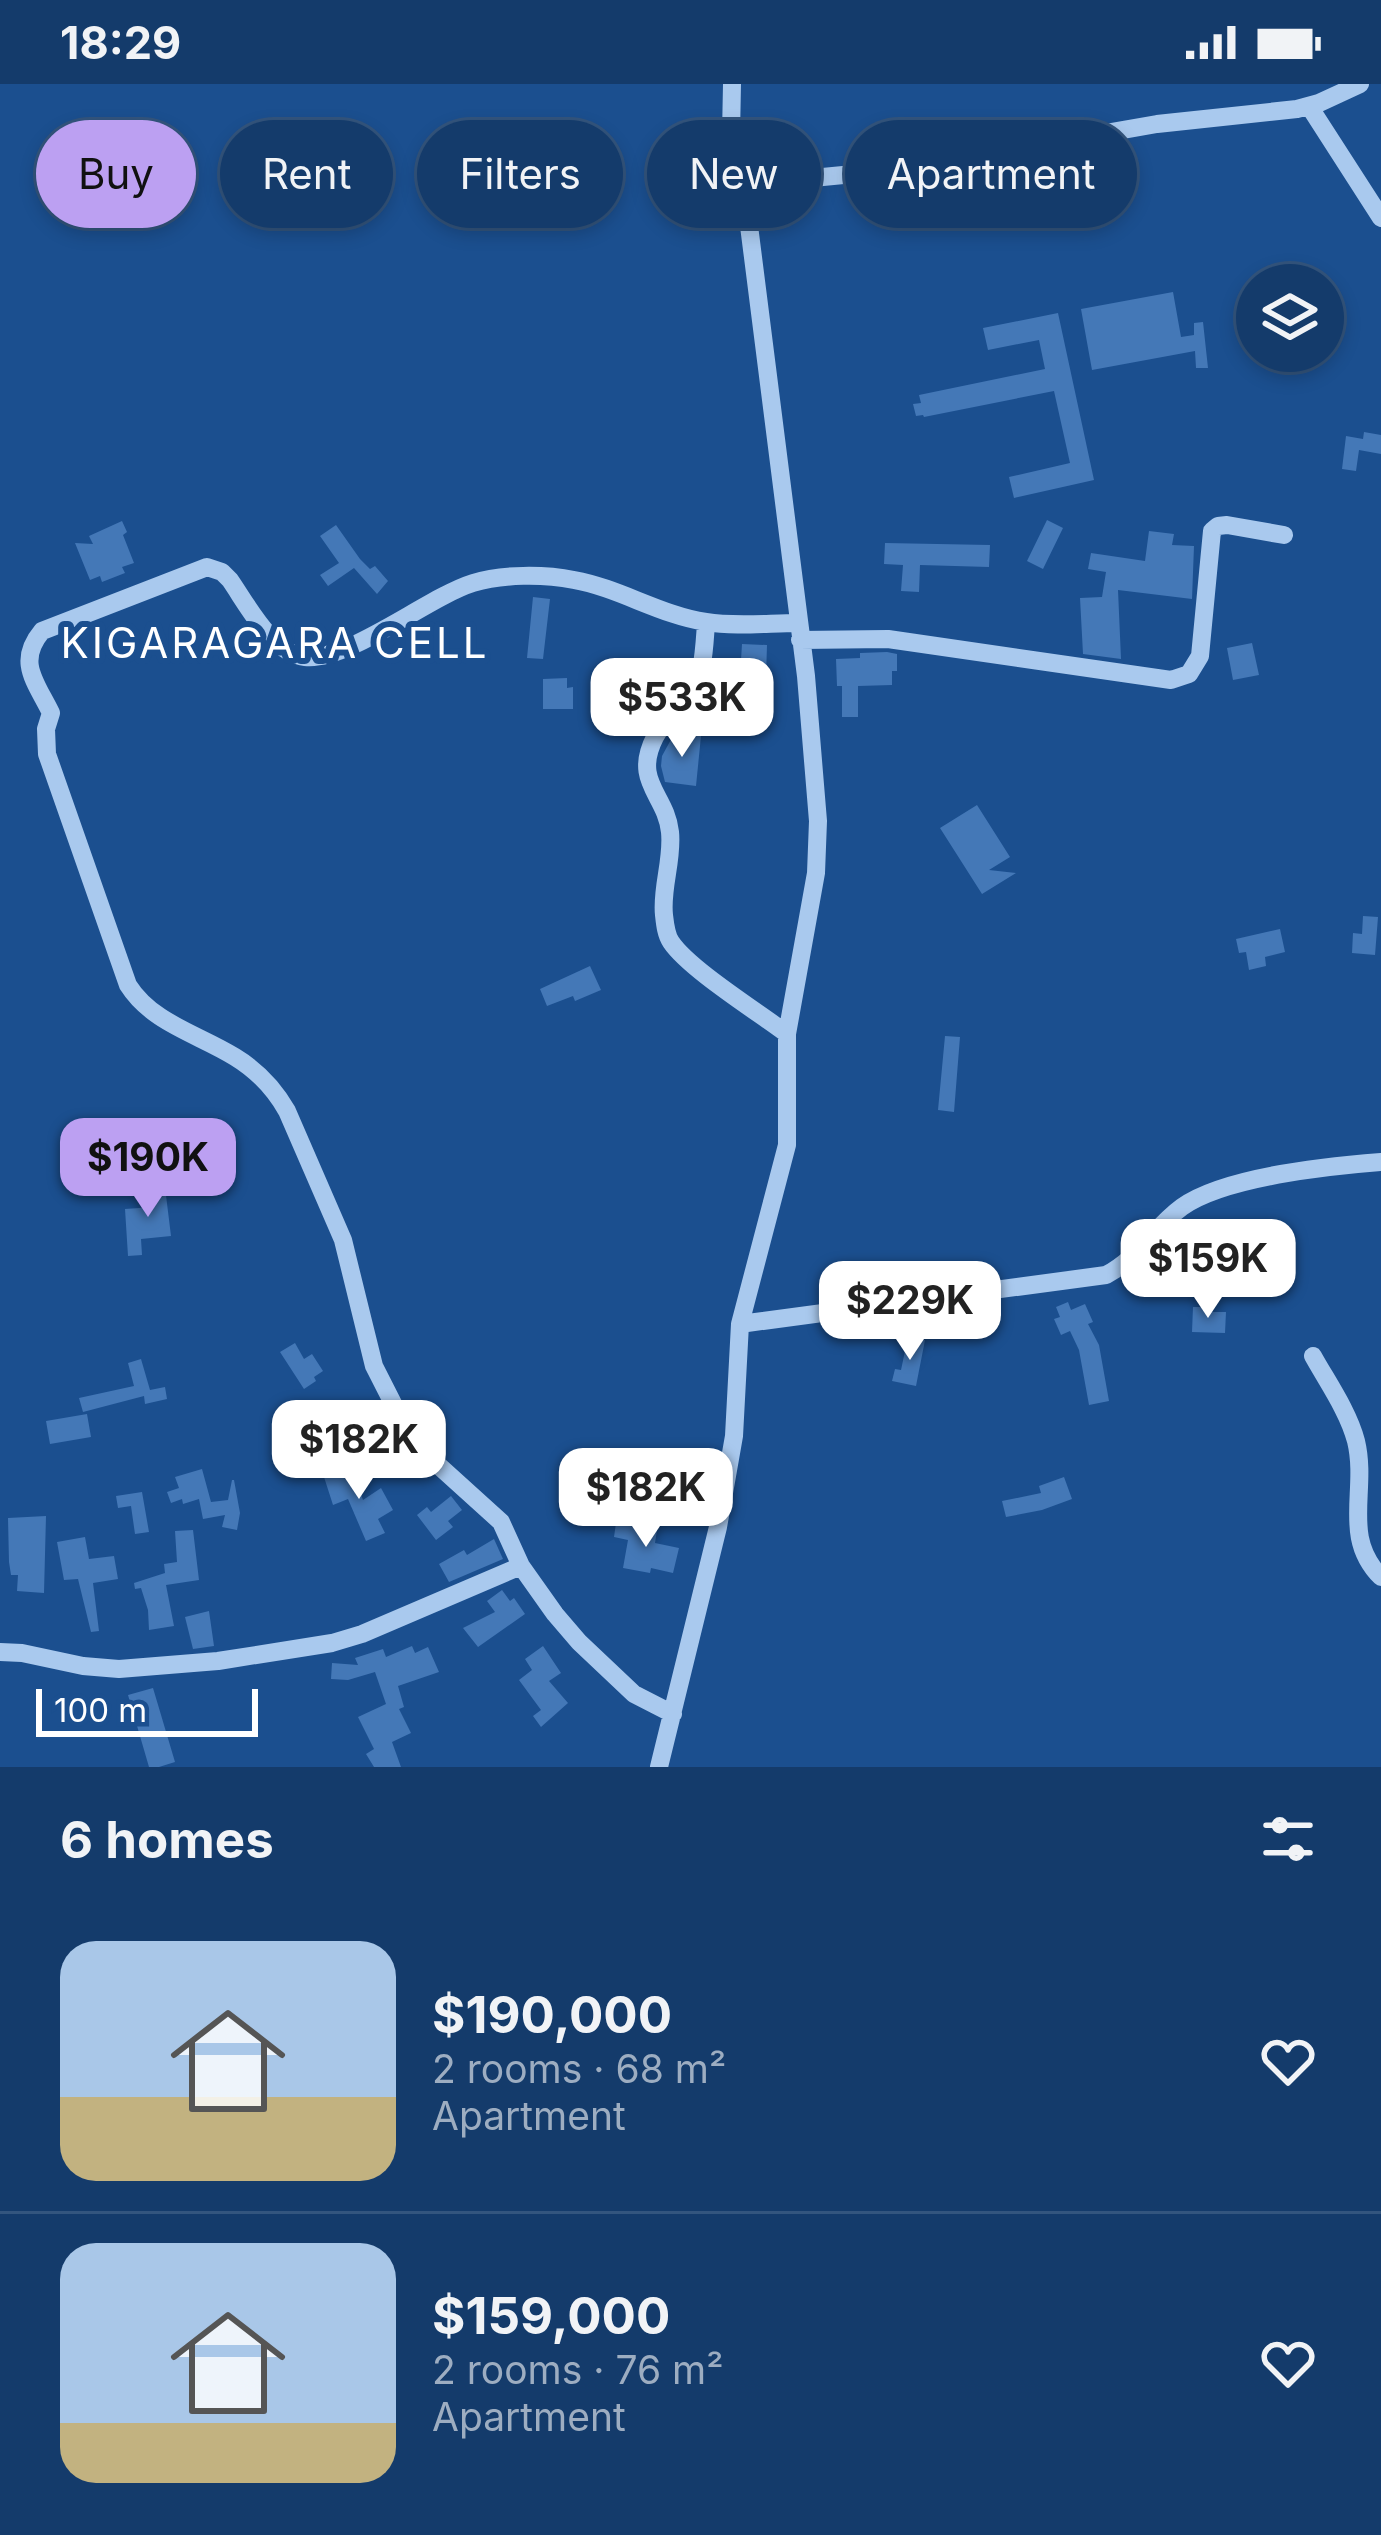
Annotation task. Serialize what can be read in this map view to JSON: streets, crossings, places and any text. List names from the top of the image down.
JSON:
{
  "districts": ["KIGARAGARA CELL"],
  "scale_bar": "100 m",
  "page": {
    "status": "18:29",
    "chip": [
      "Buy",
      "Rent",
      "Filters",
      "New",
      "Apartment"
    ],
    "price": [
      "$533K",
      "$190K",
      "$159K",
      "$229K",
      "$182K",
      "$182K"
    ],
    "scale": "100 m",
    "heading": "6 homes",
    "list": [
      {
        "name": "$190,000",
        "note": "2 rooms · 68 m² · Apartment"
      },
      {
        "name": "$159,000",
        "note": "2 rooms · 76 m² · Apartment"
      }
    ]
  }
}
